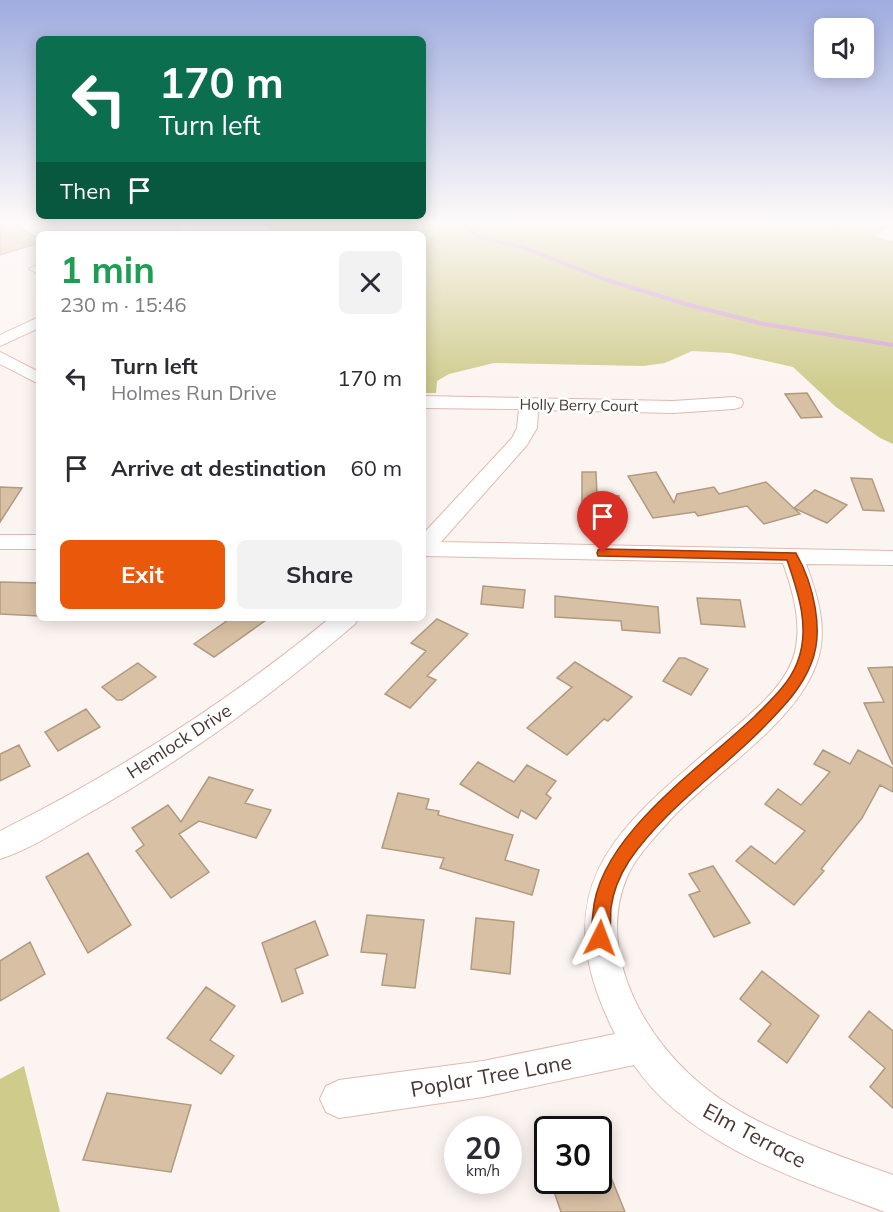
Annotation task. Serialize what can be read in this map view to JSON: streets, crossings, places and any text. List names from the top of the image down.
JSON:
{
  "streets": {
    "street": [
      "Holly Berry Court",
      "Hemlock Drive",
      "Poplar Tree Lane",
      "Elm Terrace"
    ]
  },
  "crossings": [
    ["Poplar Tree Lane", "Elm Terrace"]
  ],
  "page": {
    "turn": ["170 m", "Turn left"],
    "then": "Then",
    "heading": ["1 min", "230 m · 15:46"],
    "list": [
      {
        "name": "Turn left",
        "note": "Holmes Run Drive",
        "value": "170 m"
      },
      {
        "name": "Arrive at destination",
        "value": "60 m"
      }
    ],
    "buttons": ["Exit", "Share"],
    "speed": "20 km/h",
    "limit": "30"
  }
}
